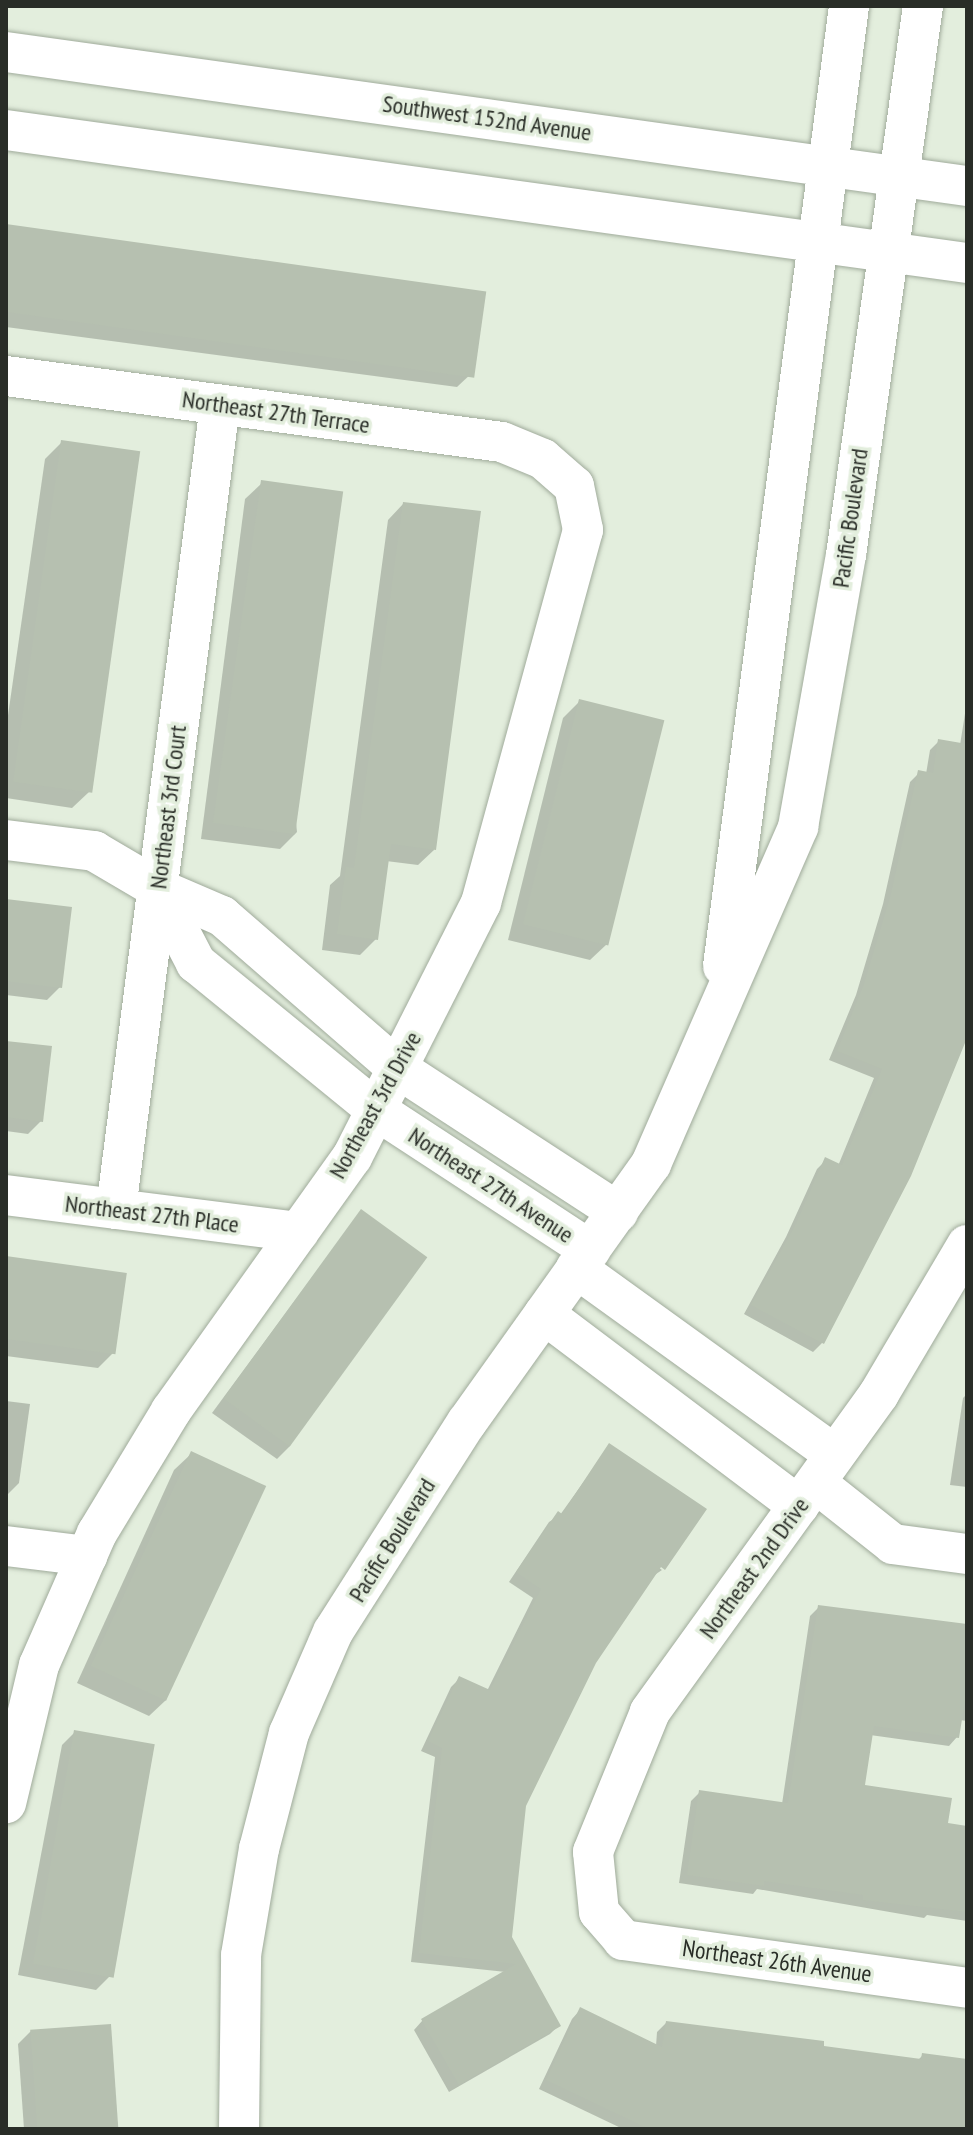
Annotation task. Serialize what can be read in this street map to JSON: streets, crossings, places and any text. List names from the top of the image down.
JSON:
{
  "streets": {
    "street": [
      "Southwest 152nd Avenue",
      "Northeast 27th Terrace",
      "Pacific Boulevard",
      "Northeast 3rd Court",
      "Northeast 3rd Drive",
      "Northeast 27th Avenue",
      "Northeast 27th Place",
      "Northeast 2nd Drive",
      "Northeast 26th Avenue"
    ]
  },
  "crossings": [
    ["Southwest 152nd Avenue", "Pacific Boulevard"],
    ["Northeast 27th Terrace", "Northeast 3rd Court"],
    ["Northeast 27th Terrace", "Northeast 3rd Drive"],
    ["Pacific Boulevard", "Northeast 27th Avenue"],
    ["Northeast 3rd Court", "Northeast 27th Avenue"],
    ["Northeast 3rd Court", "Northeast 27th Place"],
    ["Northeast 3rd Drive", "Northeast 27th Avenue"],
    ["Northeast 3rd Drive", "Northeast 27th Place"],
    ["Northeast 27th Avenue", "Northeast 2nd Drive"],
    ["Northeast 2nd Drive", "Northeast 26th Avenue"]
  ]
}
